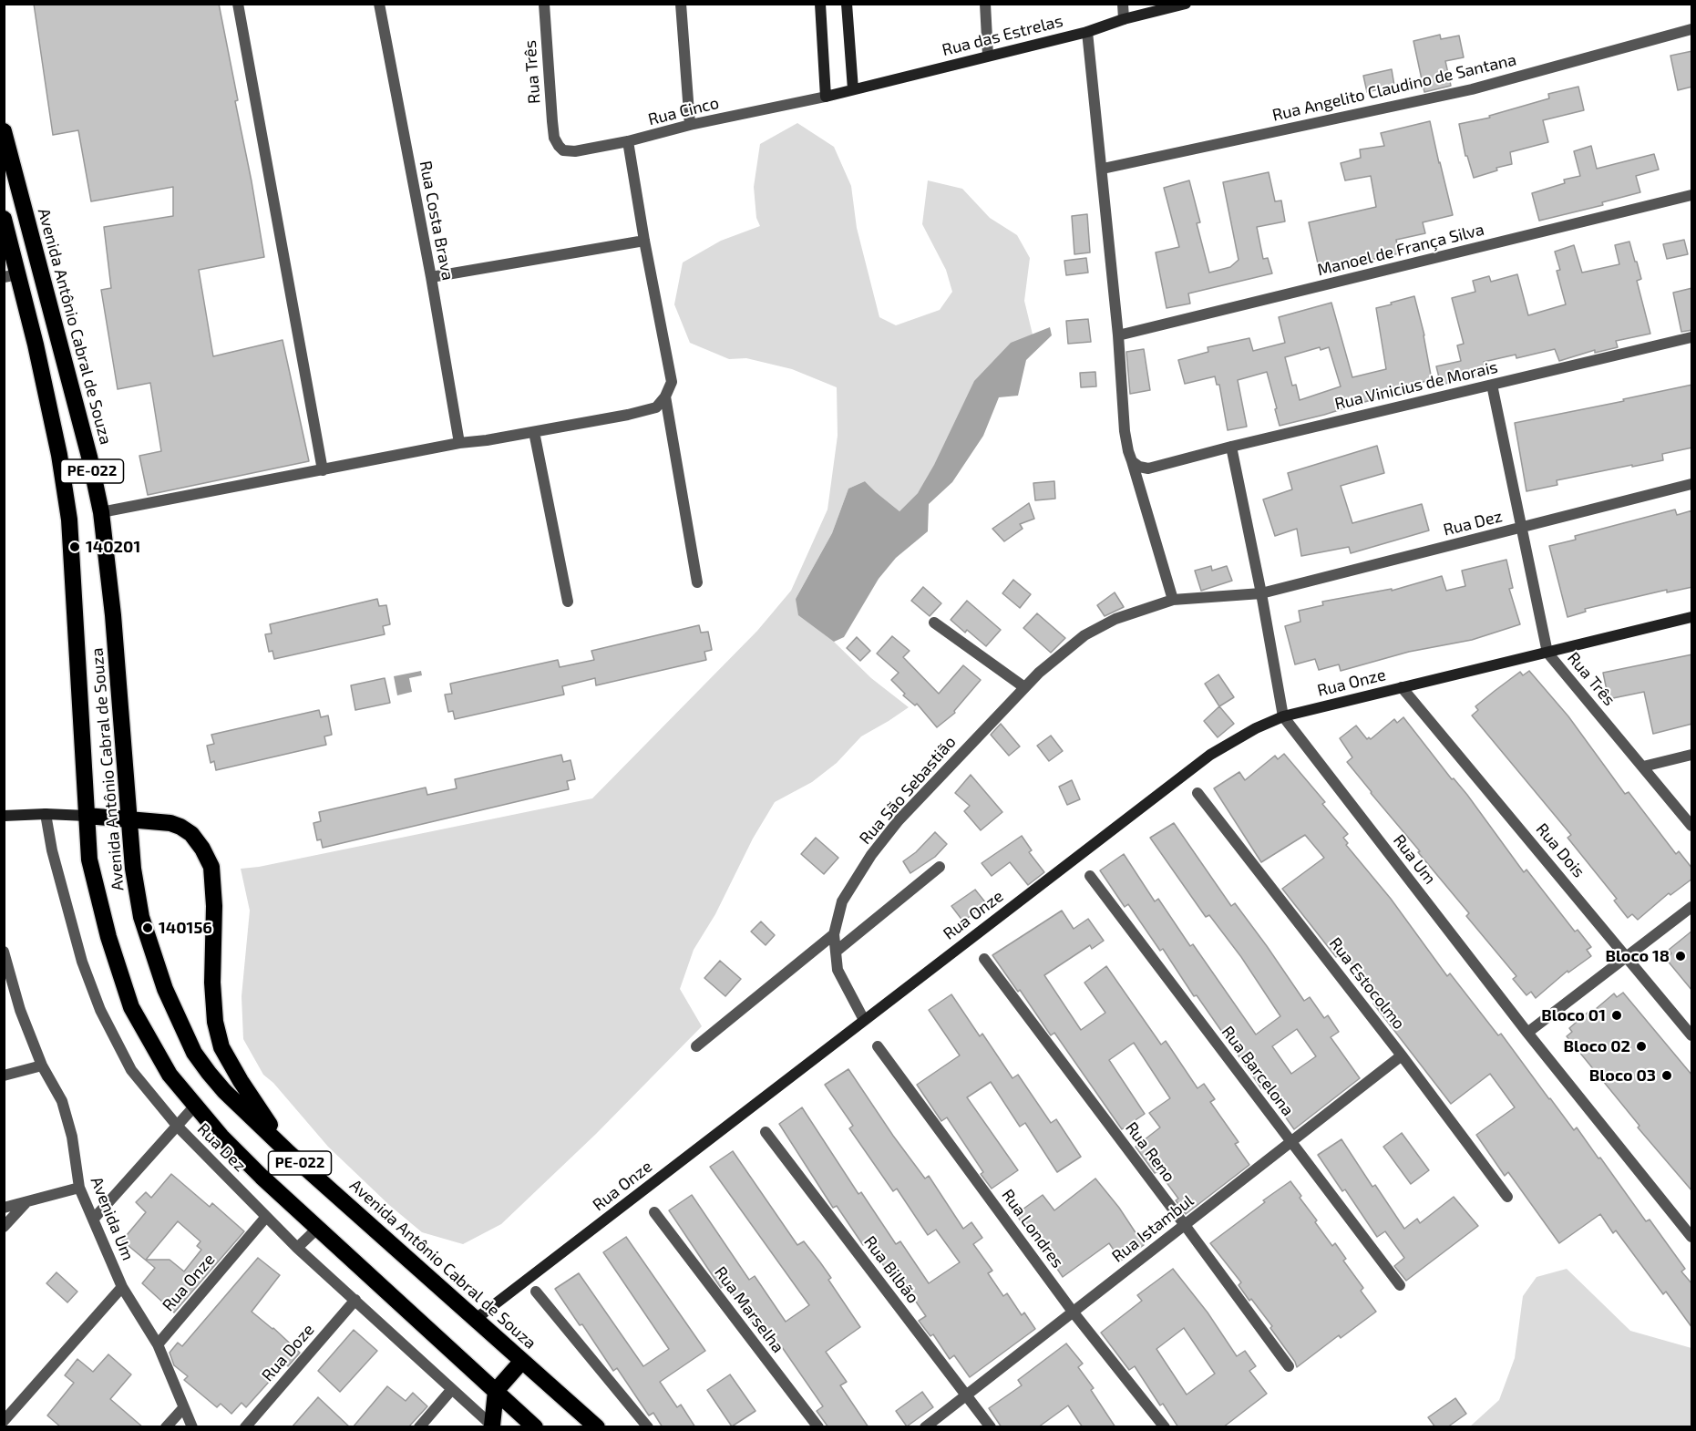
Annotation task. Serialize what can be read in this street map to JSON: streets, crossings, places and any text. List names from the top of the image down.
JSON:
{
  "streets": {
    "highway": ["Avenida Antônio Cabral de Souza", "PE-022"],
    "street": [
      "Rua das Estrelas",
      "Rua Três",
      "Rua Angelito Claudino de Santana",
      "Rua Cinco",
      "Rua Costa Brava",
      "Manoel de França Silva",
      "Rua Vinicius de Morais",
      "Rua Dez",
      "Rua Onze",
      "Rua São Sebastião",
      "Rua Dois",
      "Rua Um",
      "Rua Estocolmo",
      "Rua Barcelona",
      "Rua Reno",
      "Avenida Um",
      "Rua Londres",
      "Rua Istambul",
      "Rua Bilbão",
      "Rua Marselha",
      "Rua Doze"
    ]
  },
  "crossings": [
    ["Rua das Estrelas", "Rua Cinco"],
    ["Rua Três", "Rua Cinco"],
    ["Rua Três", "Rua Vinicius de Morais"],
    ["Rua Três", "Rua Dez"],
    ["Rua Três", "Rua Onze"],
    ["Avenida Antônio Cabral de Souza", "Rua Onze"],
    ["Rua Vinicius de Morais", "Rua Um"],
    ["Rua Dez", "Rua Onze"],
    ["Rua Dez", "Rua São Sebastião"],
    ["Rua Dez", "Rua Um"],
    ["Rua Dez", "Rua Doze"],
    ["Rua Onze", "Rua São Sebastião"],
    ["Rua Onze", "Rua Dois"],
    ["Rua Onze", "Rua Um"],
    ["Rua Onze", "Avenida Um"],
    ["Rua São Sebastião", "Rua Um"],
    ["Rua Estocolmo", "Rua Istambul"],
    ["Rua Barcelona", "Rua Istambul"],
    ["Rua Reno", "Rua Istambul"],
    ["Rua Londres", "Rua Istambul"],
    ["Rua Istambul", "Rua Bilbão"]
  ],
  "places": [
    "140201",
    "140156",
    "Bloco 18",
    "Bloco 01",
    "Bloco 02",
    "Bloco 03"
  ]
}
